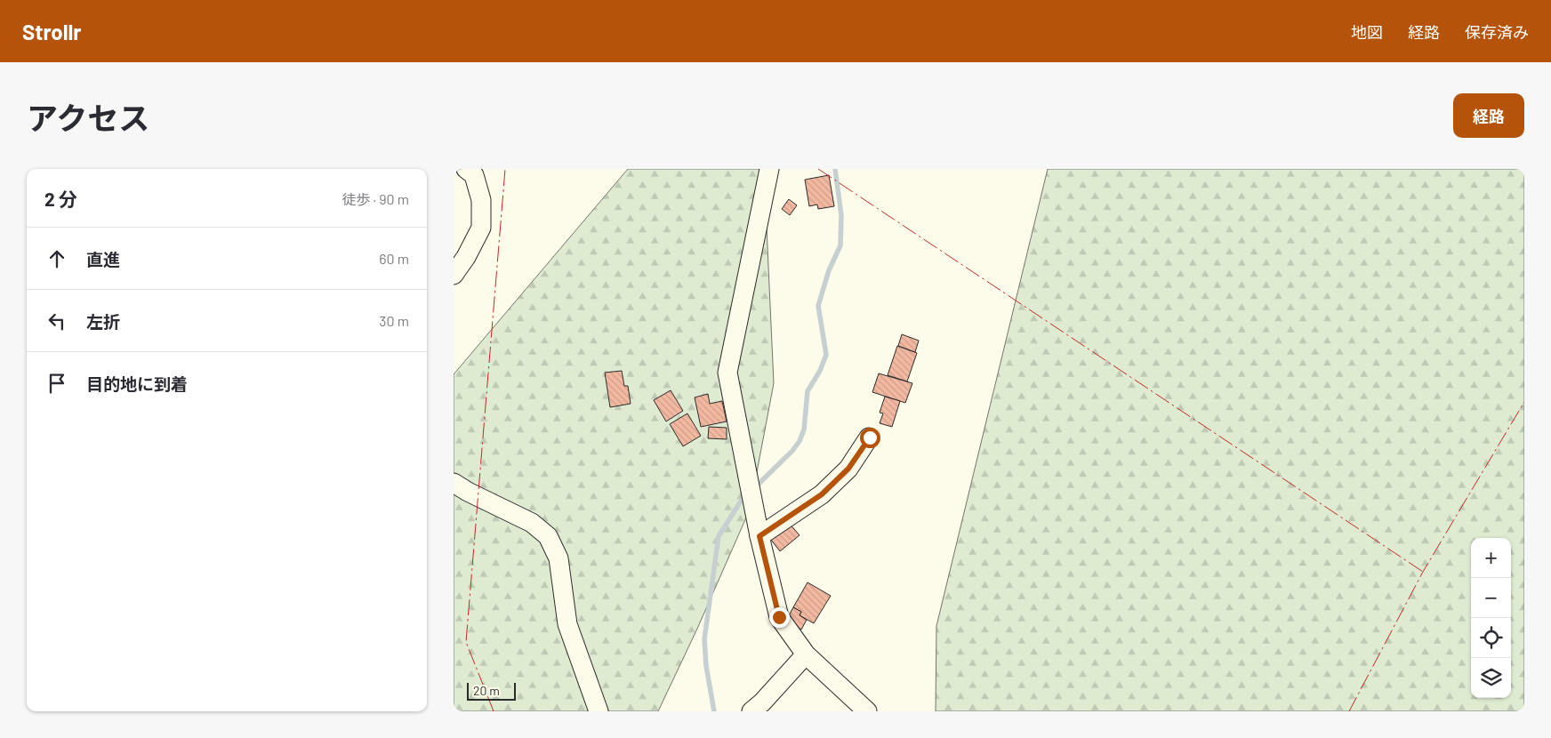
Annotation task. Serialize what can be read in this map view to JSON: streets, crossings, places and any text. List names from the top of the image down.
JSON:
{
  "scale_bar": "20 m",
  "page": {
    "header": "Strollr",
    "nav": ["地図", "経路", "保存済み"],
    "title": "アクセス",
    "buttons": "経路",
    "heading": ["2 分", "徒歩 · 90 m"],
    "list": [
      ["直進", "60 m"],
      ["左折", "30 m"],
      "目的地に到着"
    ],
    "map_buttons": ["+", "−"],
    "scale": "20 m"
  }
}
